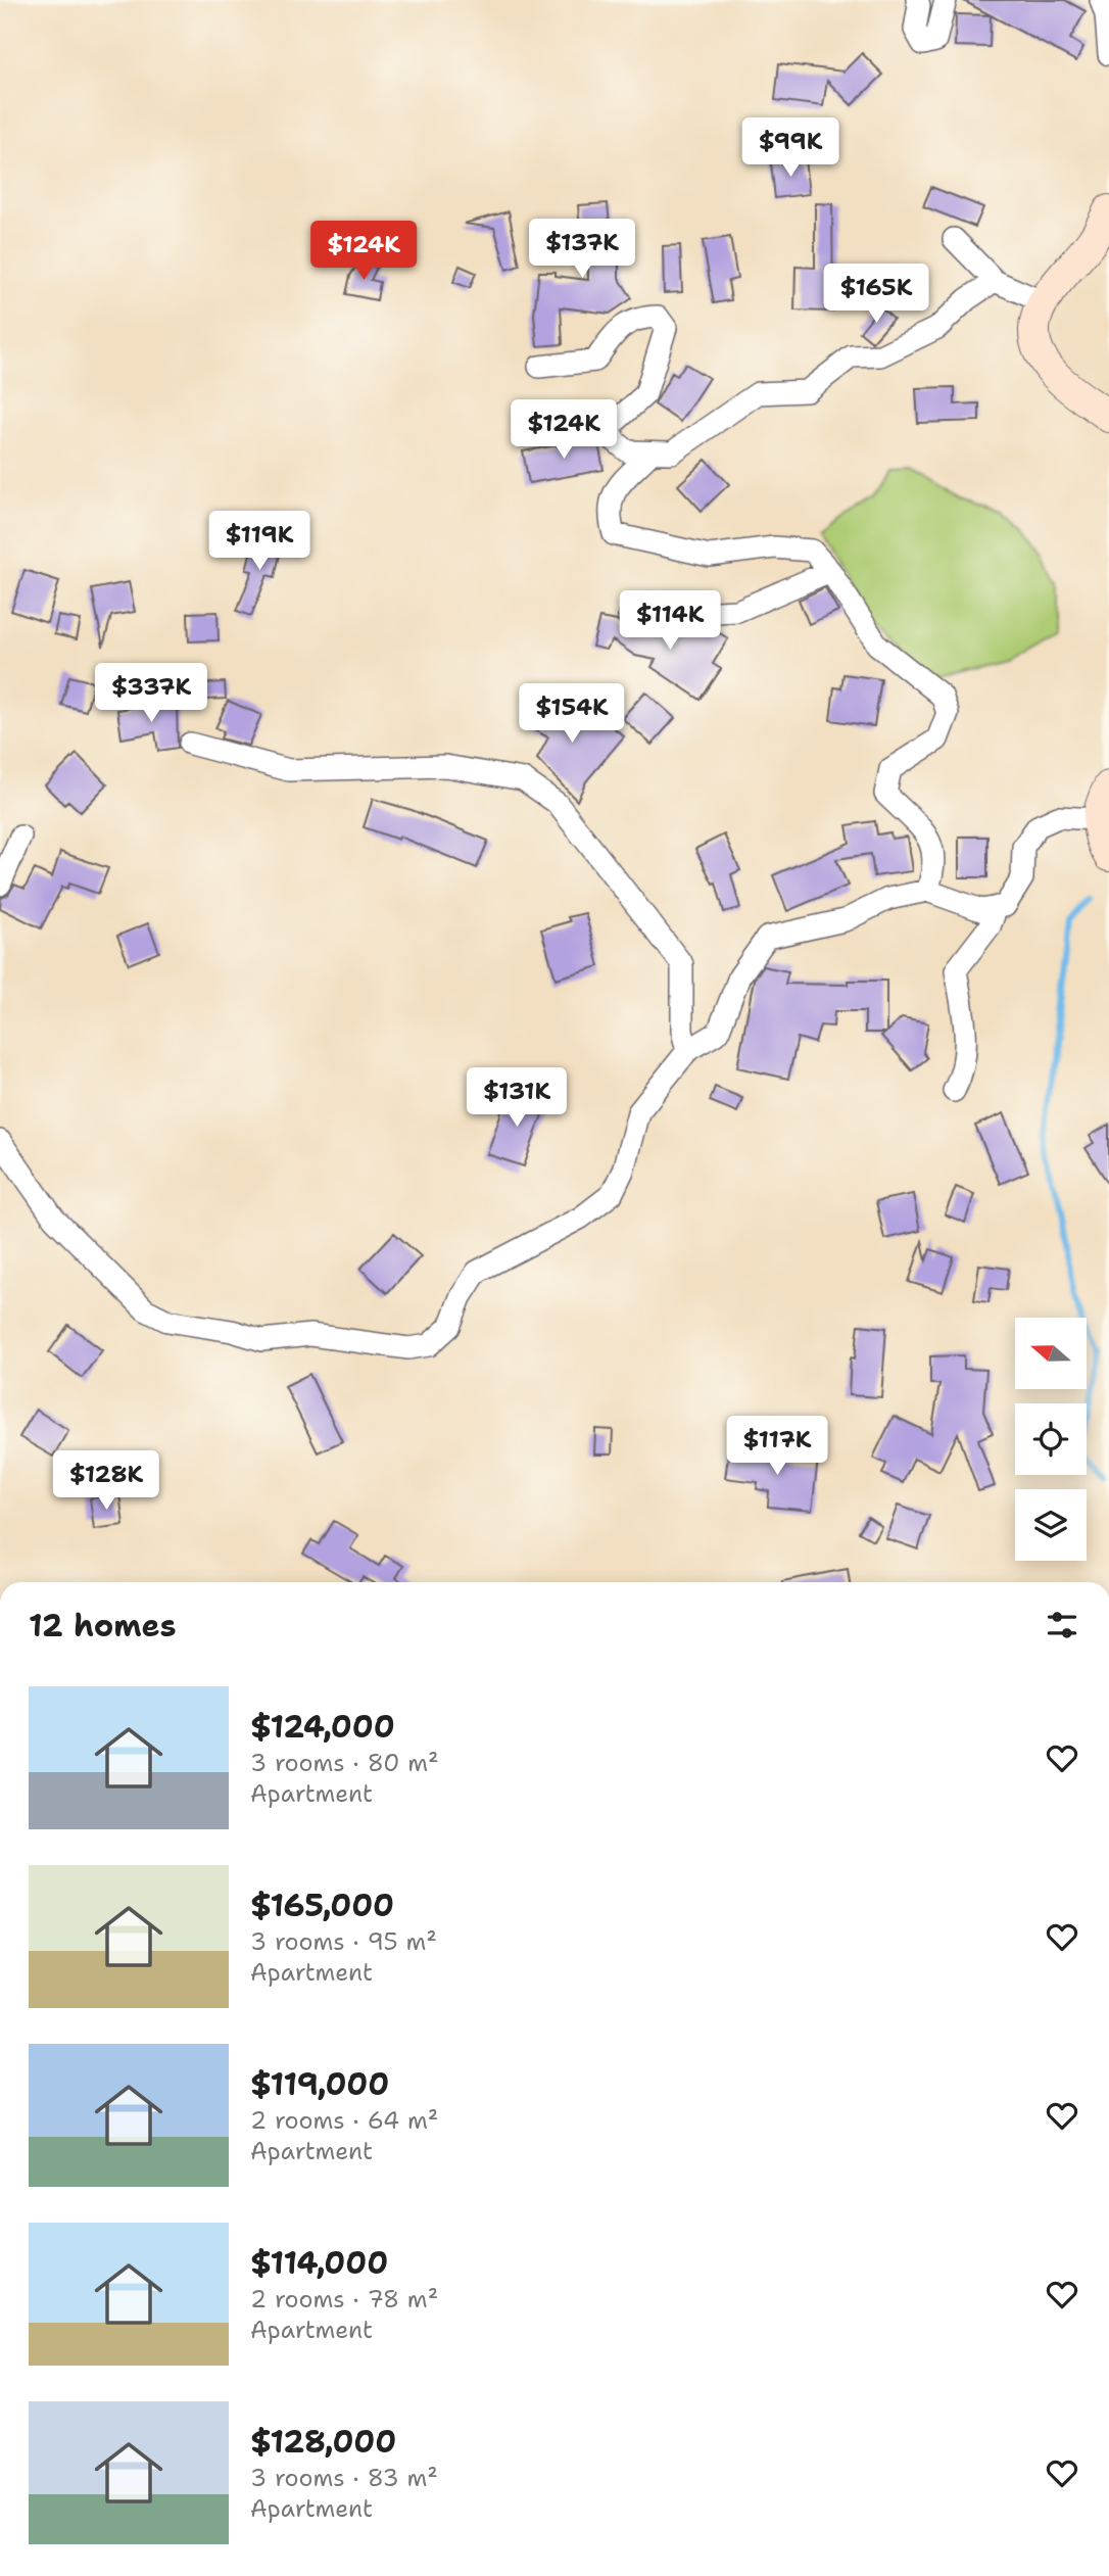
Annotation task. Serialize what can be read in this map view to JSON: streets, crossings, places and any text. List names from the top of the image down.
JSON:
{
  "north": "left",
  "page": {
    "price": [
      "$99K",
      "$137K",
      "$124K",
      "$165K",
      "$124K",
      "$119K",
      "$114K",
      "$337K",
      "$154K",
      "$131K",
      "$117K",
      "$128K"
    ],
    "heading": "12 homes",
    "list": [
      {
        "name": "$124,000",
        "note": "3 rooms · 80 m² · Apartment"
      },
      {
        "name": "$165,000",
        "note": "3 rooms · 95 m² · Apartment"
      },
      {
        "name": "$119,000",
        "note": "2 rooms · 64 m² · Apartment"
      },
      {
        "name": "$114,000",
        "note": "2 rooms · 78 m² · Apartment"
      },
      {
        "name": "$128,000",
        "note": "3 rooms · 83 m² · Apartment"
      }
    ]
  }
}
